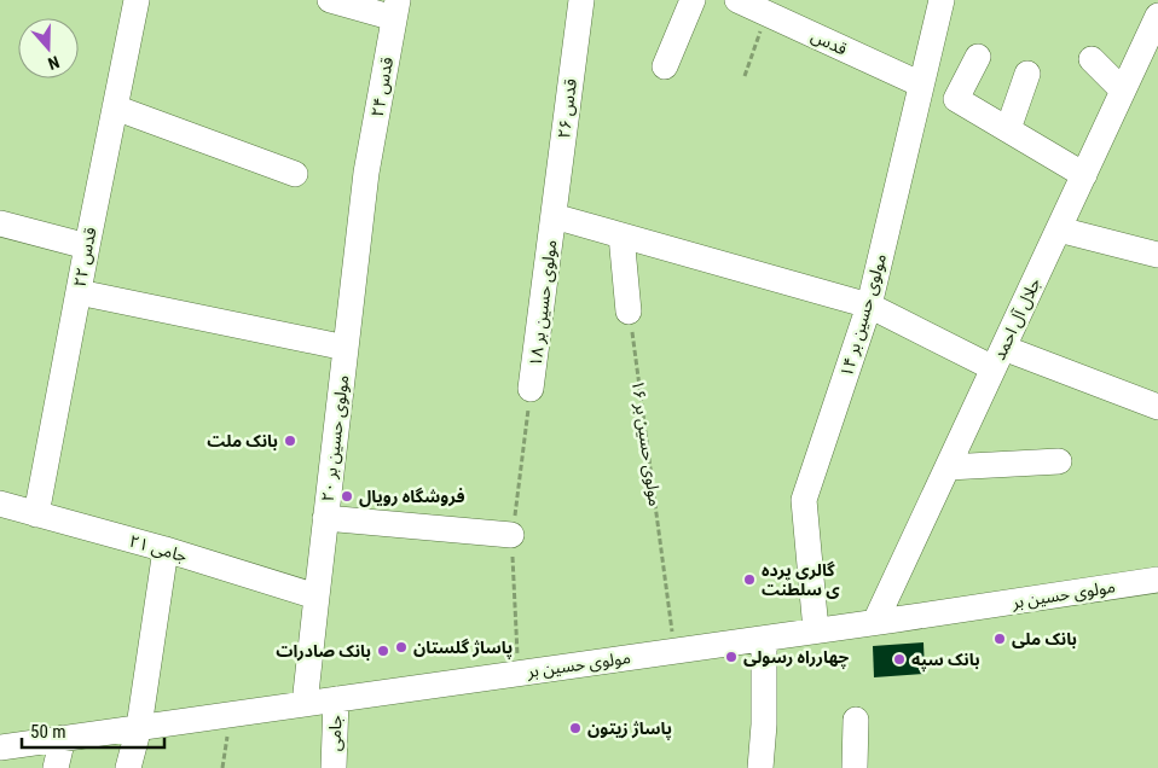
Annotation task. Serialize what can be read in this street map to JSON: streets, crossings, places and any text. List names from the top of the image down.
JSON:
{
  "streets": {
    "street": [
      "قدس",
      "قدس ۲۴",
      "قدس ۲۶",
      "قدس ۲۲",
      "مولوی حسین بر ۱۸",
      "مولوی حسین بر ۱۴",
      "جلال آل احمد",
      "مولوی حسین بر ۲۰",
      "جامی ۲۱",
      "مولوی حسین بر",
      "جامی"
    ],
    "path": ["مولوی حسین بر ۱۶"]
  },
  "crossings": [
    ["قدس", "مولوی حسین بر ۱۴"],
    ["قدس ۲۴", "مولوی حسین بر ۲۰"],
    ["قدس ۲۶", "مولوی حسین بر ۱۸"],
    ["قدس ۲۲", "جامی ۲۱"],
    ["مولوی حسین بر ۱۴", "مولوی حسین بر"],
    ["جلال آل احمد", "مولوی حسین بر"],
    ["مولوی حسین بر ۲۰", "جامی ۲۱"],
    ["مولوی حسین بر ۲۰", "مولوی حسین بر"],
    ["مولوی حسین بر ۱۶", "مولوی حسین بر"],
    ["مولوی حسین بر", "جامی"]
  ],
  "places": [
    "بانک ملت",
    "فروشگاه رویال",
    "گالری پرده ی سلطنت",
    "بانک ملی",
    "پاساژ گلستان",
    "بانک صادرات",
    "چهارراه رسولی",
    "بانک سپه",
    "پاساژ زیتون"
  ],
  "scale_bar": "50 m",
  "north": "bottom"
}
